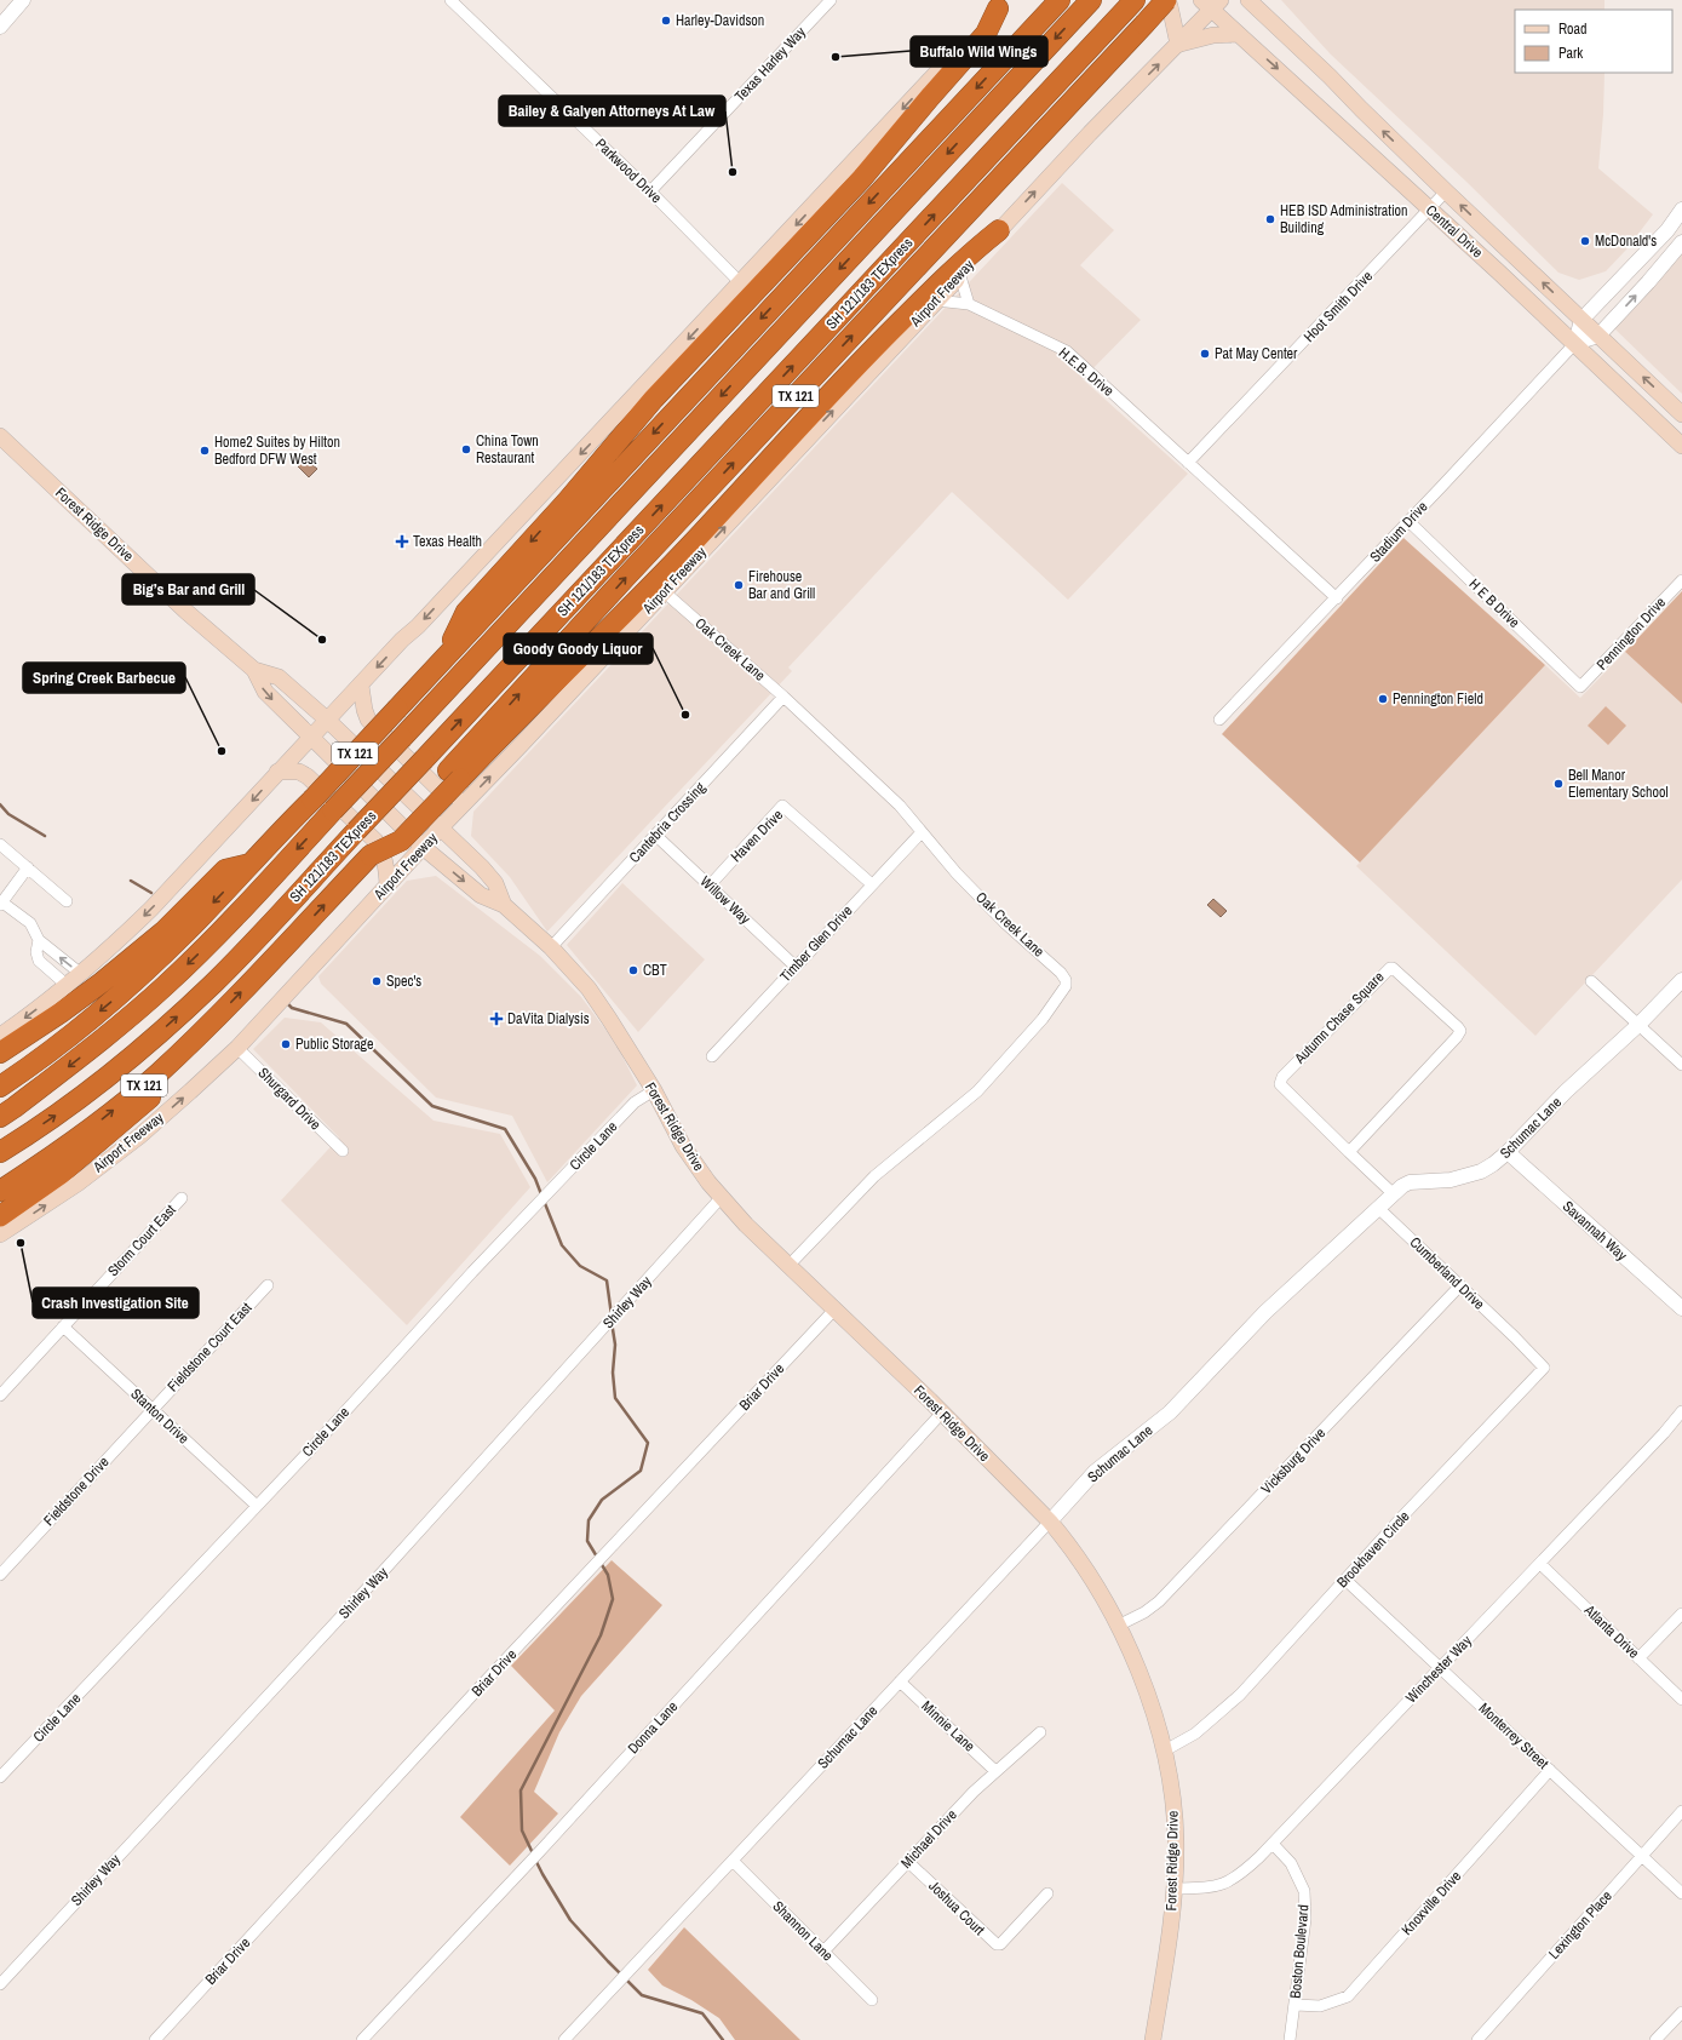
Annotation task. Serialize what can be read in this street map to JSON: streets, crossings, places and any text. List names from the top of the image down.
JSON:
{
  "streets": {
    "highway": ["SH 121/183 TEXpress", "TX 121"],
    "main road": ["Central Drive", "Airport Freeway", "Forest Ridge Drive"],
    "street": [
      "Texas Harley Way",
      "Parkwood Drive",
      "Hoot Smith Drive",
      "H.E.B. Drive",
      "Stadium Drive",
      "H E B Drive",
      "Pennington Drive",
      "Oak Creek Lane",
      "Cantebria Crossing",
      "Haven Drive",
      "Willow Way",
      "Timber Glen Drive",
      "Autumn Chase Square",
      "Shurgard Drive",
      "Schumac Lane",
      "Circle Lane",
      "Savannah Way",
      "Storm Court East",
      "Cumberland Drive",
      "Shirley Way",
      "Fieldstone Court East",
      "Briar Drive",
      "Stanton Drive",
      "Vicksburg Drive",
      "Fieldstone Drive",
      "Brookhaven Circle",
      "Atlanta Drive",
      "Winchester Way",
      "Minnie Lane",
      "Donna Lane",
      "Monterrey Street",
      "Michael Drive",
      "Knoxville Drive",
      "Joshua Court",
      "Lexington Place",
      "Shannon Lane",
      "Boston Boulevard"
    ]
  },
  "crossings": [
    ["Texas Harley Way", "Parkwood Drive"],
    ["Central Drive", "Airport Freeway"],
    ["Central Drive", "Hoot Smith Drive"],
    ["Central Drive", "Stadium Drive"],
    ["Airport Freeway", "H.E.B. Drive"],
    ["Airport Freeway", "Forest Ridge Drive"],
    ["Airport Freeway", "Oak Creek Lane"],
    ["Airport Freeway", "Shurgard Drive"],
    ["Hoot Smith Drive", "H.E.B. Drive"],
    ["Forest Ridge Drive", "Oak Creek Lane"],
    ["Forest Ridge Drive", "Cantebria Crossing"],
    ["Forest Ridge Drive", "Schumac Lane"],
    ["Forest Ridge Drive", "Circle Lane"],
    ["Forest Ridge Drive", "Shirley Way"],
    ["Forest Ridge Drive", "Briar Drive"],
    ["Forest Ridge Drive", "Vicksburg Drive"],
    ["Forest Ridge Drive", "Brookhaven Circle"],
    ["Forest Ridge Drive", "Winchester Way"],
    ["Forest Ridge Drive", "Donna Lane"],
    ["Stadium Drive", "H E B Drive"],
    ["H E B Drive", "Pennington Drive"],
    ["Oak Creek Lane", "Cantebria Crossing"],
    ["Oak Creek Lane", "Timber Glen Drive"],
    ["Cantebria Crossing", "Willow Way"],
    ["Haven Drive", "Willow Way"],
    ["Haven Drive", "Timber Glen Drive"],
    ["Willow Way", "Timber Glen Drive"],
    ["Autumn Chase Square", "Schumac Lane"],
    ["Schumac Lane", "Savannah Way"],
    ["Schumac Lane", "Cumberland Drive"],
    ["Schumac Lane", "Minnie Lane"],
    ["Schumac Lane", "Shannon Lane"],
    ["Circle Lane", "Stanton Drive"],
    ["Storm Court East", "Stanton Drive"],
    ["Cumberland Drive", "Vicksburg Drive"],
    ["Cumberland Drive", "Brookhaven Circle"],
    ["Fieldstone Court East", "Stanton Drive"],
    ["Fieldstone Court East", "Fieldstone Drive"],
    ["Stanton Drive", "Fieldstone Drive"],
    ["Brookhaven Circle", "Monterrey Street"],
    ["Atlanta Drive", "Winchester Way"],
    ["Winchester Way", "Monterrey Street"],
    ["Winchester Way", "Boston Boulevard"],
    ["Minnie Lane", "Michael Drive"],
    ["Monterrey Street", "Knoxville Drive"],
    ["Monterrey Street", "Lexington Place"],
    ["Michael Drive", "Joshua Court"],
    ["Michael Drive", "Shannon Lane"],
    ["Knoxville Drive", "Boston Boulevard"]
  ],
  "one_way": ["Airport Freeway"],
  "places": {
    "other": [
      "Harley-Davidson",
      "Buffalo Wild Wings",
      "Bailey & Galyen Attorneys At Law",
      "HEB ISD Administration Building",
      "McDonald's",
      "Pat May Center",
      "China Town Restaurant",
      "Home2 Suites by Hilton Bedford DFW West",
      "Firehouse Bar and Grill",
      "Big’s Bar and Grill",
      "Pennington Field",
      "Goody Goody Liquor",
      "Spring Creek Barbecue",
      "Bell Manor Elementary School",
      "CBT",
      "Spec's",
      "Public Storage",
      "Crash Investigation Site"
    ],
    "health": ["Texas Health", "DaVita Dialysis"]
  },
  "legend": ["Road", "Park"]
}
